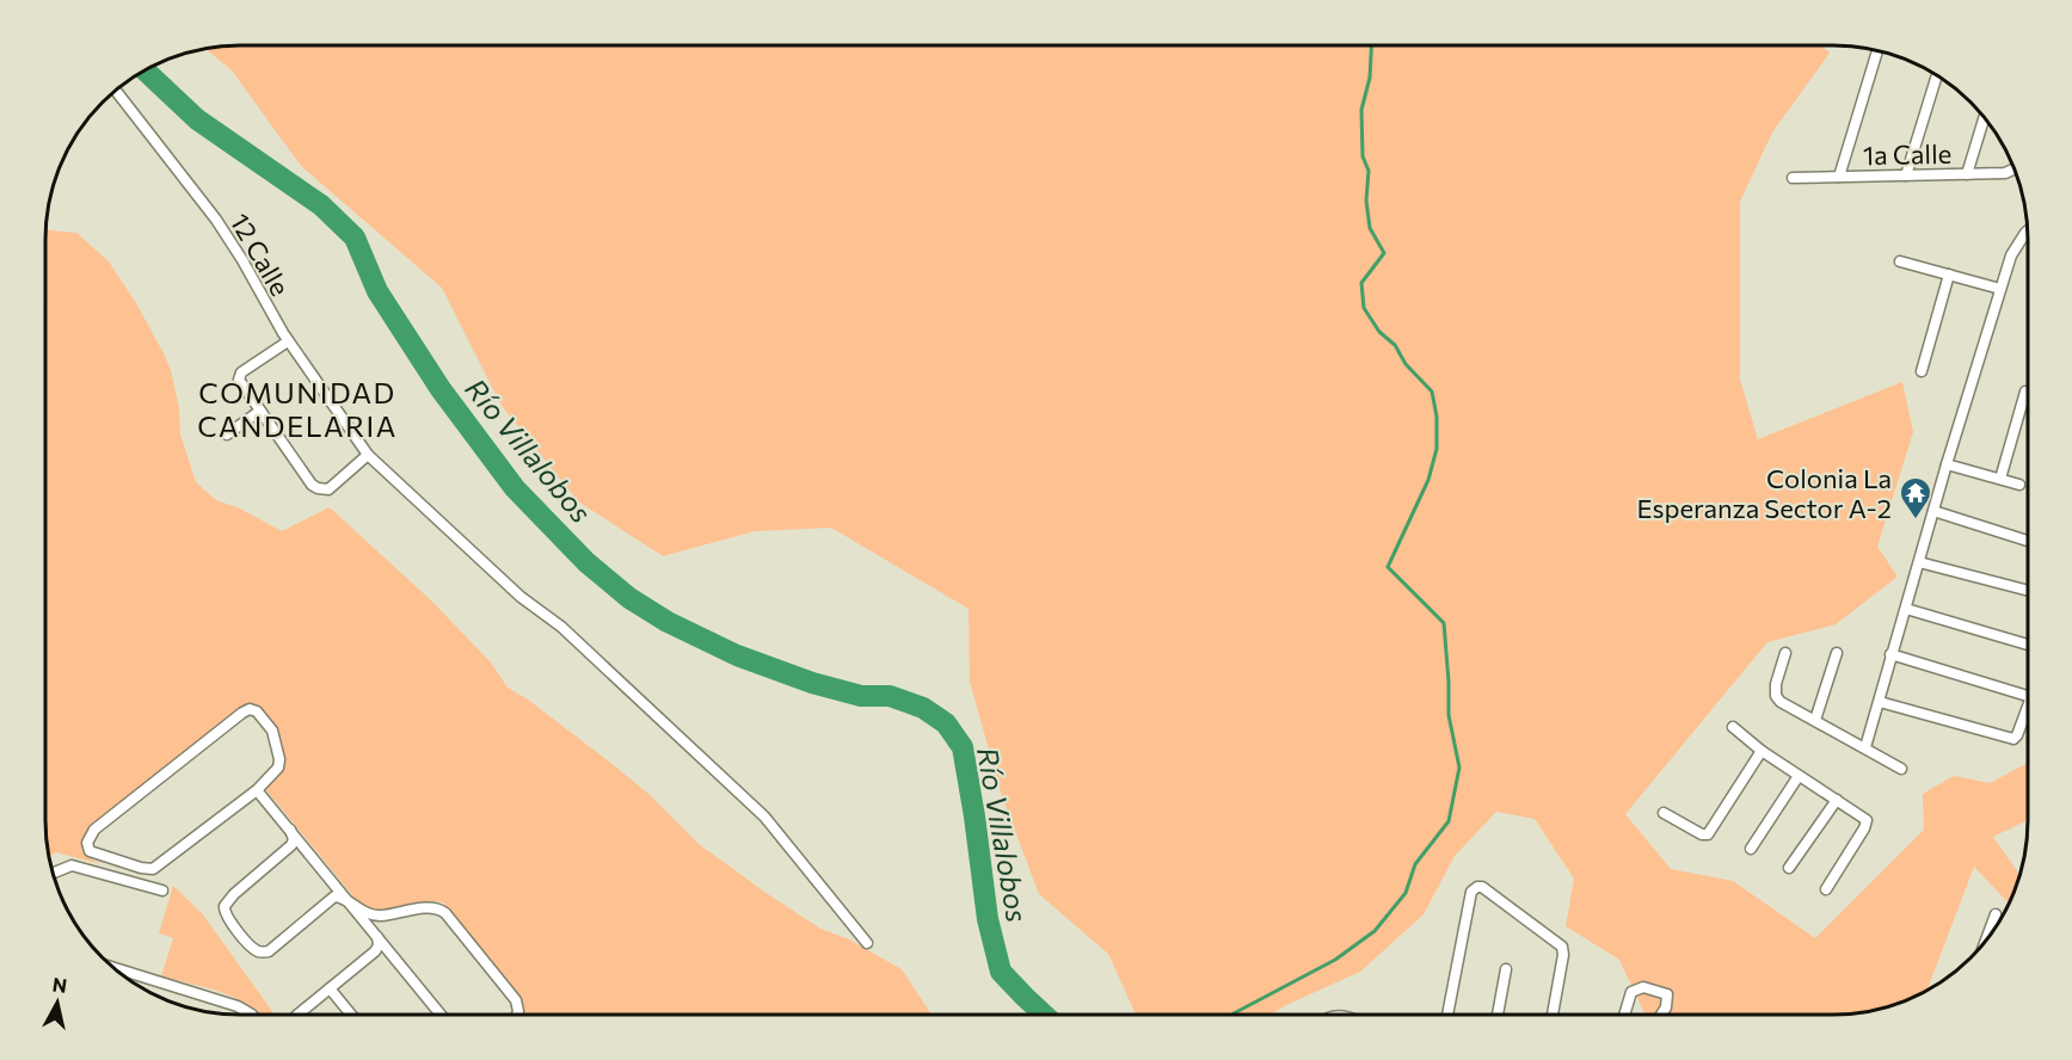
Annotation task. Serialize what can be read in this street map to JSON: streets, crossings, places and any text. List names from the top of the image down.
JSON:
{
  "streets": {
    "street": ["1a Calle", "12 Calle"]
  },
  "districts": ["COMUNIDAD CANDELARIA"],
  "water": ["Río Villalobos"],
  "places": {
    "temple": ["Colonia La Esperanza Sector A-2"]
  },
  "north": "top"
}
